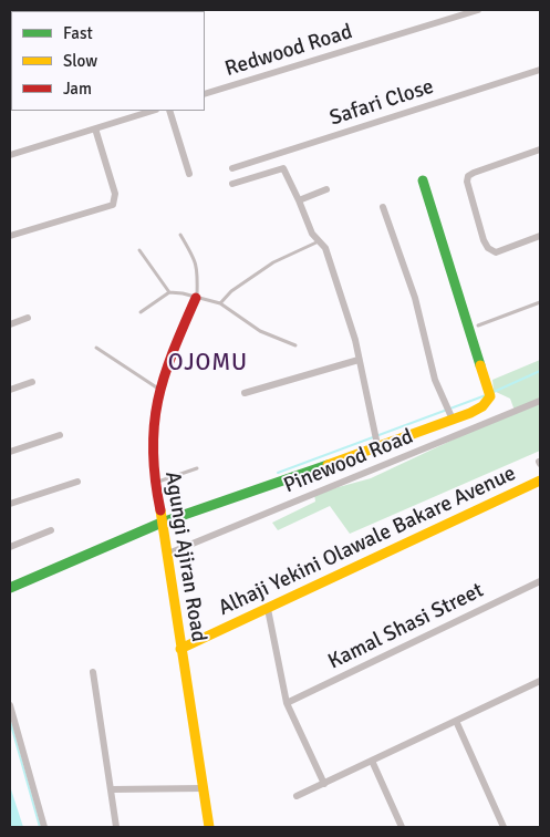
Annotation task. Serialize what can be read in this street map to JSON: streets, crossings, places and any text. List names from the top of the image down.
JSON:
{
  "streets": {
    "street": [
      "Redwood Road",
      "Safari Close",
      "Pinewood Road",
      "Alhaji Yekini Olawale Bakare Avenue",
      "Agungi Ajiran Road",
      "Kamal Shasi Street"
    ]
  },
  "crossings": [
    ["Pinewood Road", "Agungi Ajiran Road"],
    ["Alhaji Yekini Olawale Bakare Avenue", "Agungi Ajiran Road"]
  ],
  "districts": ["OJOMU"],
  "legend": ["Fast", "Slow", "Jam"]
}
